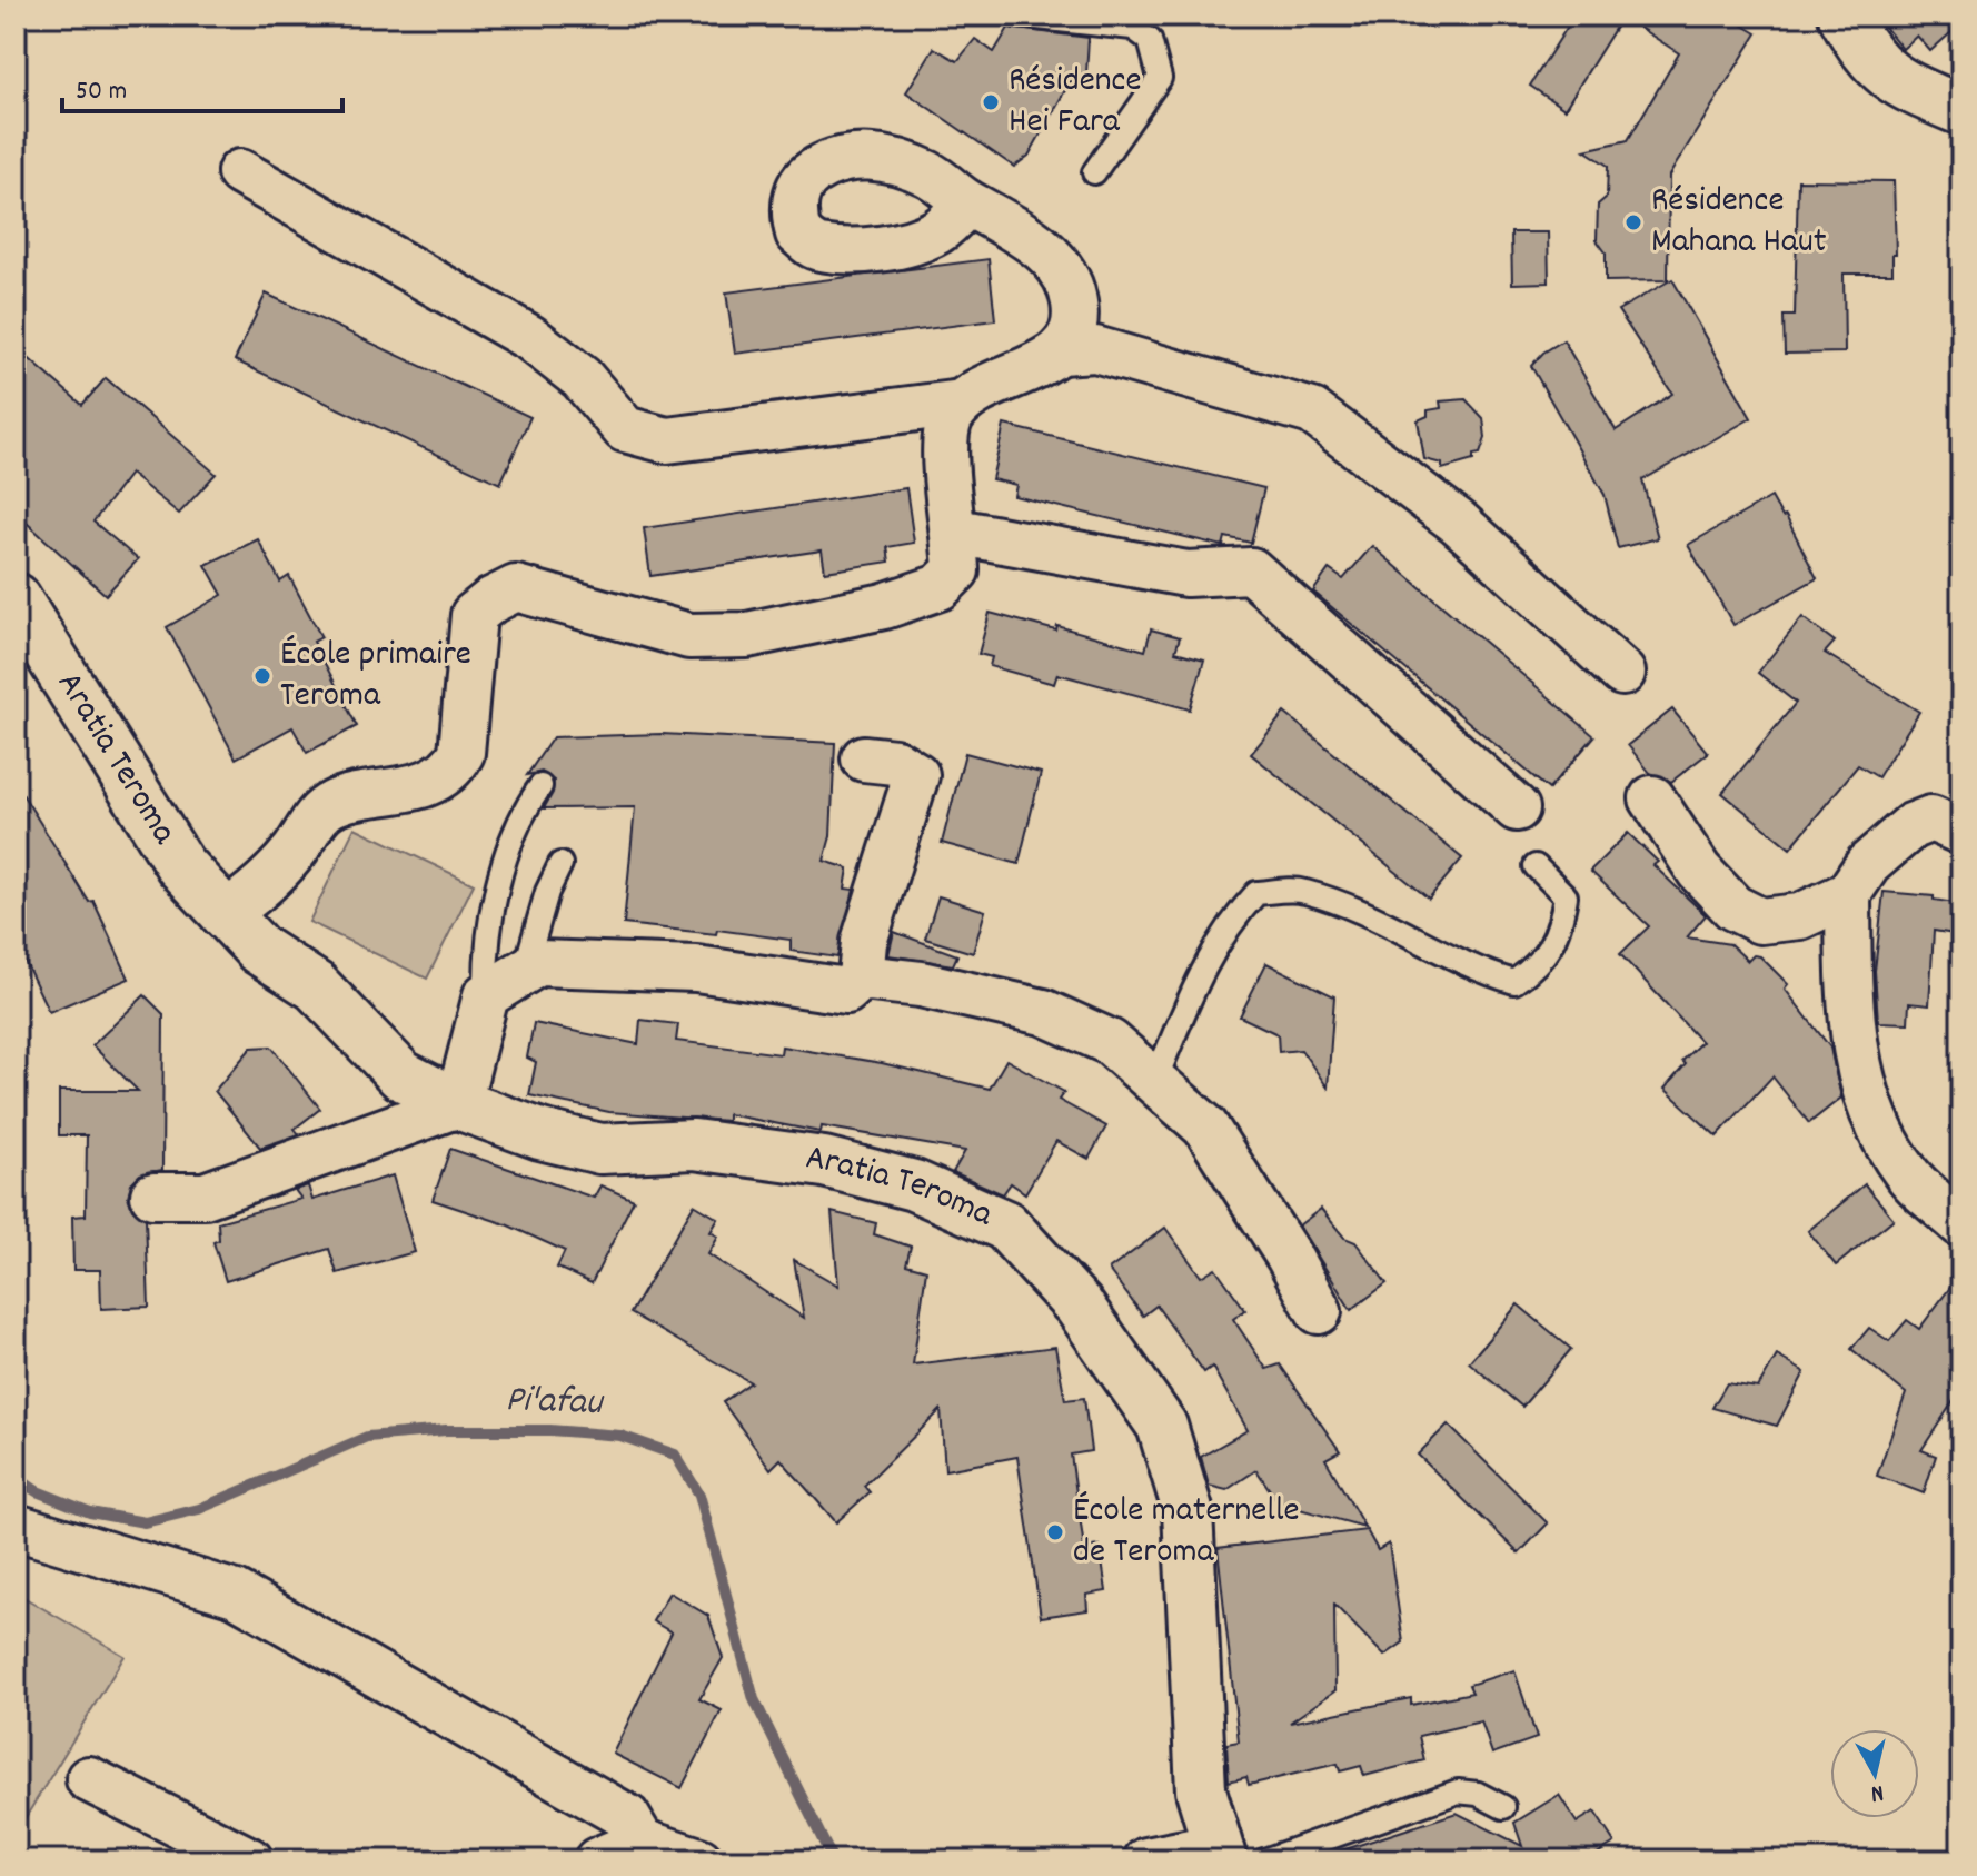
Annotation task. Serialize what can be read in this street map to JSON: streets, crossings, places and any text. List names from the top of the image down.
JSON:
{
  "streets": {
    "main road": ["Aratia Teroma"]
  },
  "water": ["Pi'afau"],
  "places": [
    "Résidence Hei Fara",
    "Résidence Mahana Haut",
    "École primaire Teroma",
    "École maternelle de Teroma"
  ],
  "scale_bar": "50 m",
  "north": "bottom"
}
